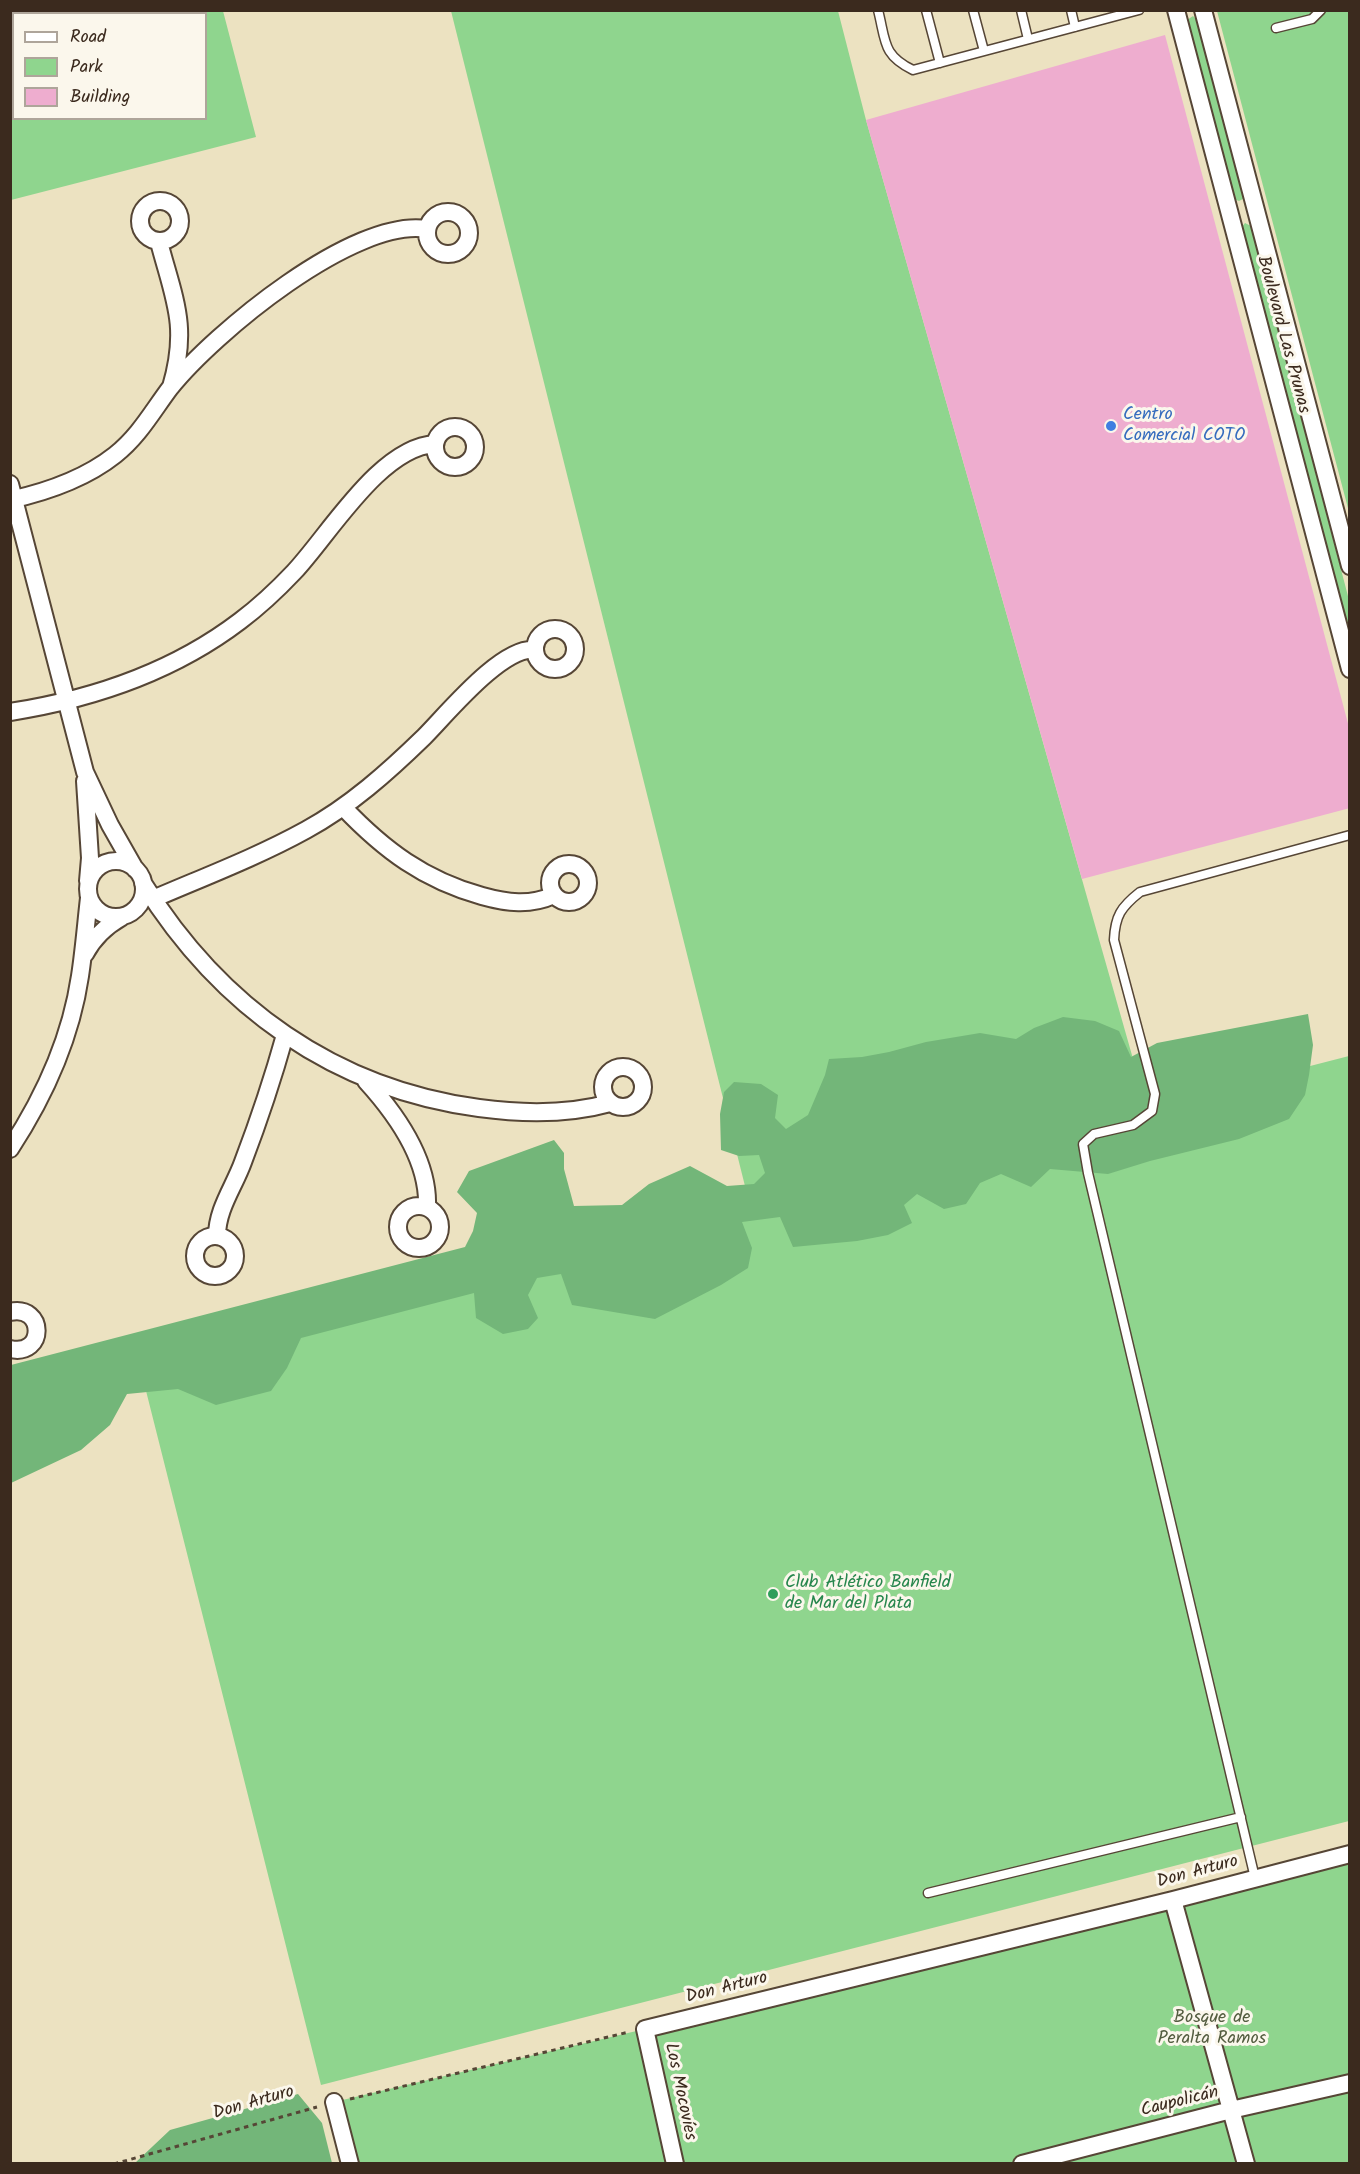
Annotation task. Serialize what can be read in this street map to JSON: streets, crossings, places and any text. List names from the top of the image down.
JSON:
{
  "streets": {
    "street": [
      "Boulevard Las Prunas",
      "Don Arturo",
      "Los Mocovíes",
      "Caupolicán"
    ]
  },
  "crossings": [
    ["Don Arturo", "Los Mocovíes"]
  ],
  "parks": ["Bosque de Peralta Ramos"],
  "places": ["Centro Comercial COTO", "Club Atlético Banfield de Mar del Plata"],
  "legend": ["Road", "Park", "Building"]
}
